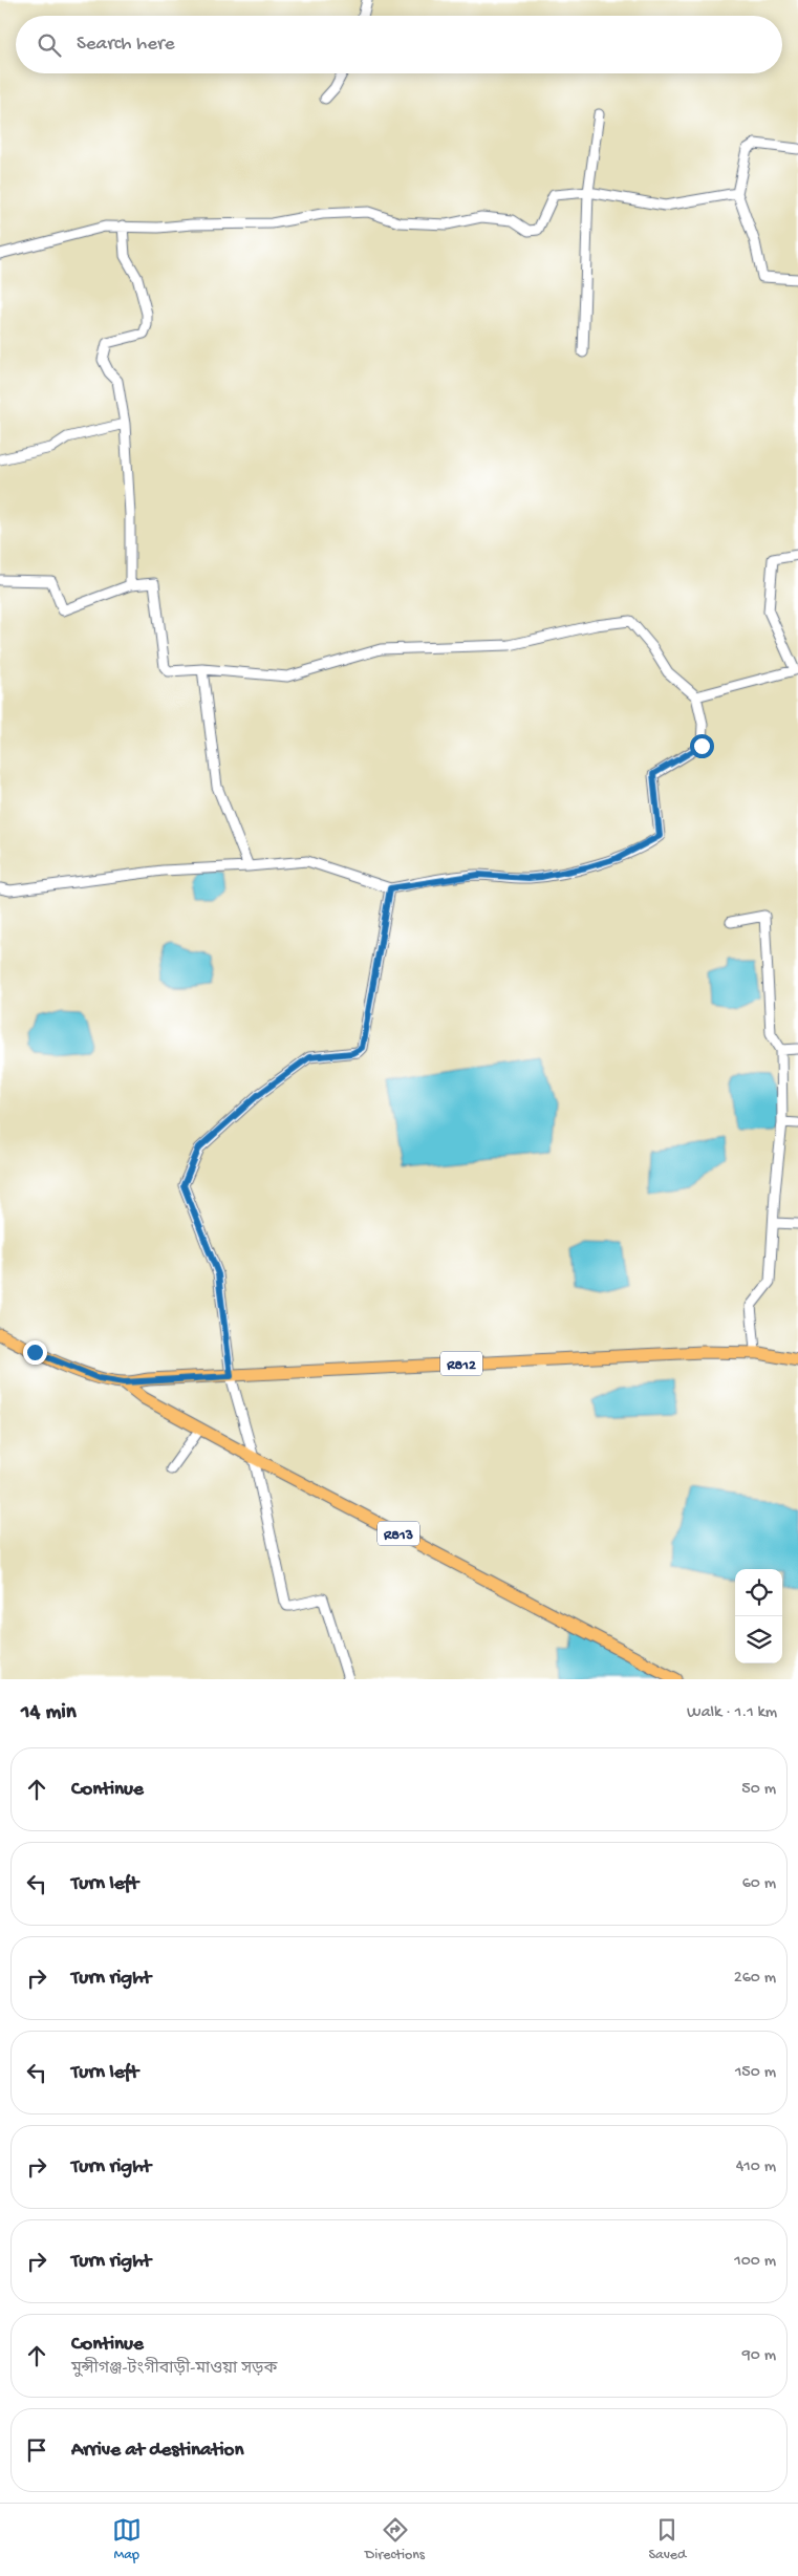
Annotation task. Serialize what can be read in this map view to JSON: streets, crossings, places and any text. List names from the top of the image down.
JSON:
{
  "streets": {
    "main road": ["R812", "R813"]
  },
  "crossings": [
    ["R812", "R813"]
  ],
  "page": {
    "search": "Search here",
    "heading": ["14 min", "Walk · 1.1 km"],
    "list": [
      ["Continue", "50 m"],
      ["Turn left", "60 m"],
      ["Turn right", "260 m"],
      ["Turn left", "150 m"],
      ["Turn right", "410 m"],
      ["Turn right", "100 m"],
      ["Continue", "মুন্সীগঞ্জ-টংগীবাড়ী-মাওয়া সড়ক", "90 m"],
      "Arrive at destination"
    ],
    "nav": ["Map", "Directions", "Saved"]
  }
}
